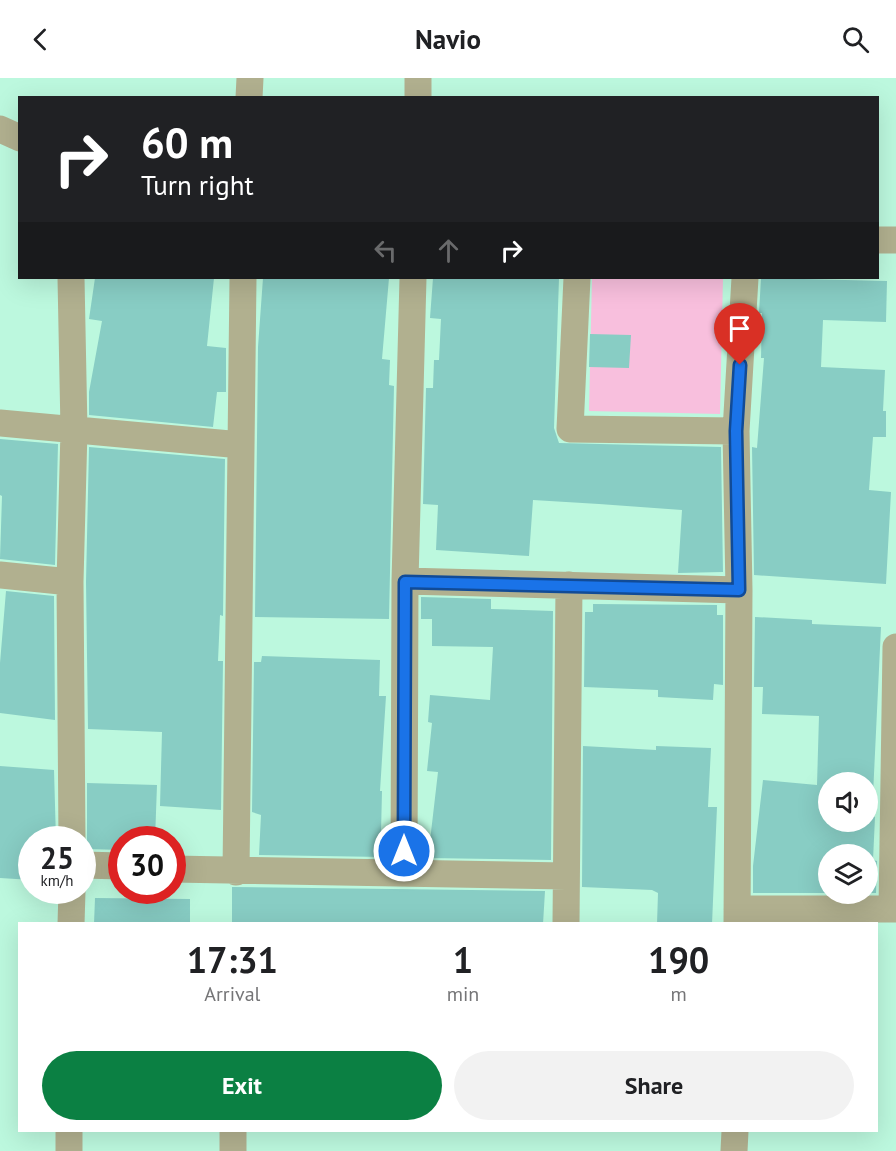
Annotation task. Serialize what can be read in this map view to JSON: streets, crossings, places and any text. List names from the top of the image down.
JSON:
{
  "page": {
    "header": "Navio",
    "turn": ["60 m", "Turn right"],
    "speed": "25 km/h",
    "limit": "30",
    "eta": [
      "17:31",
      "Arrival",
      "1",
      "min",
      "190",
      "m"
    ],
    "buttons": ["Exit", "Share"]
  }
}
